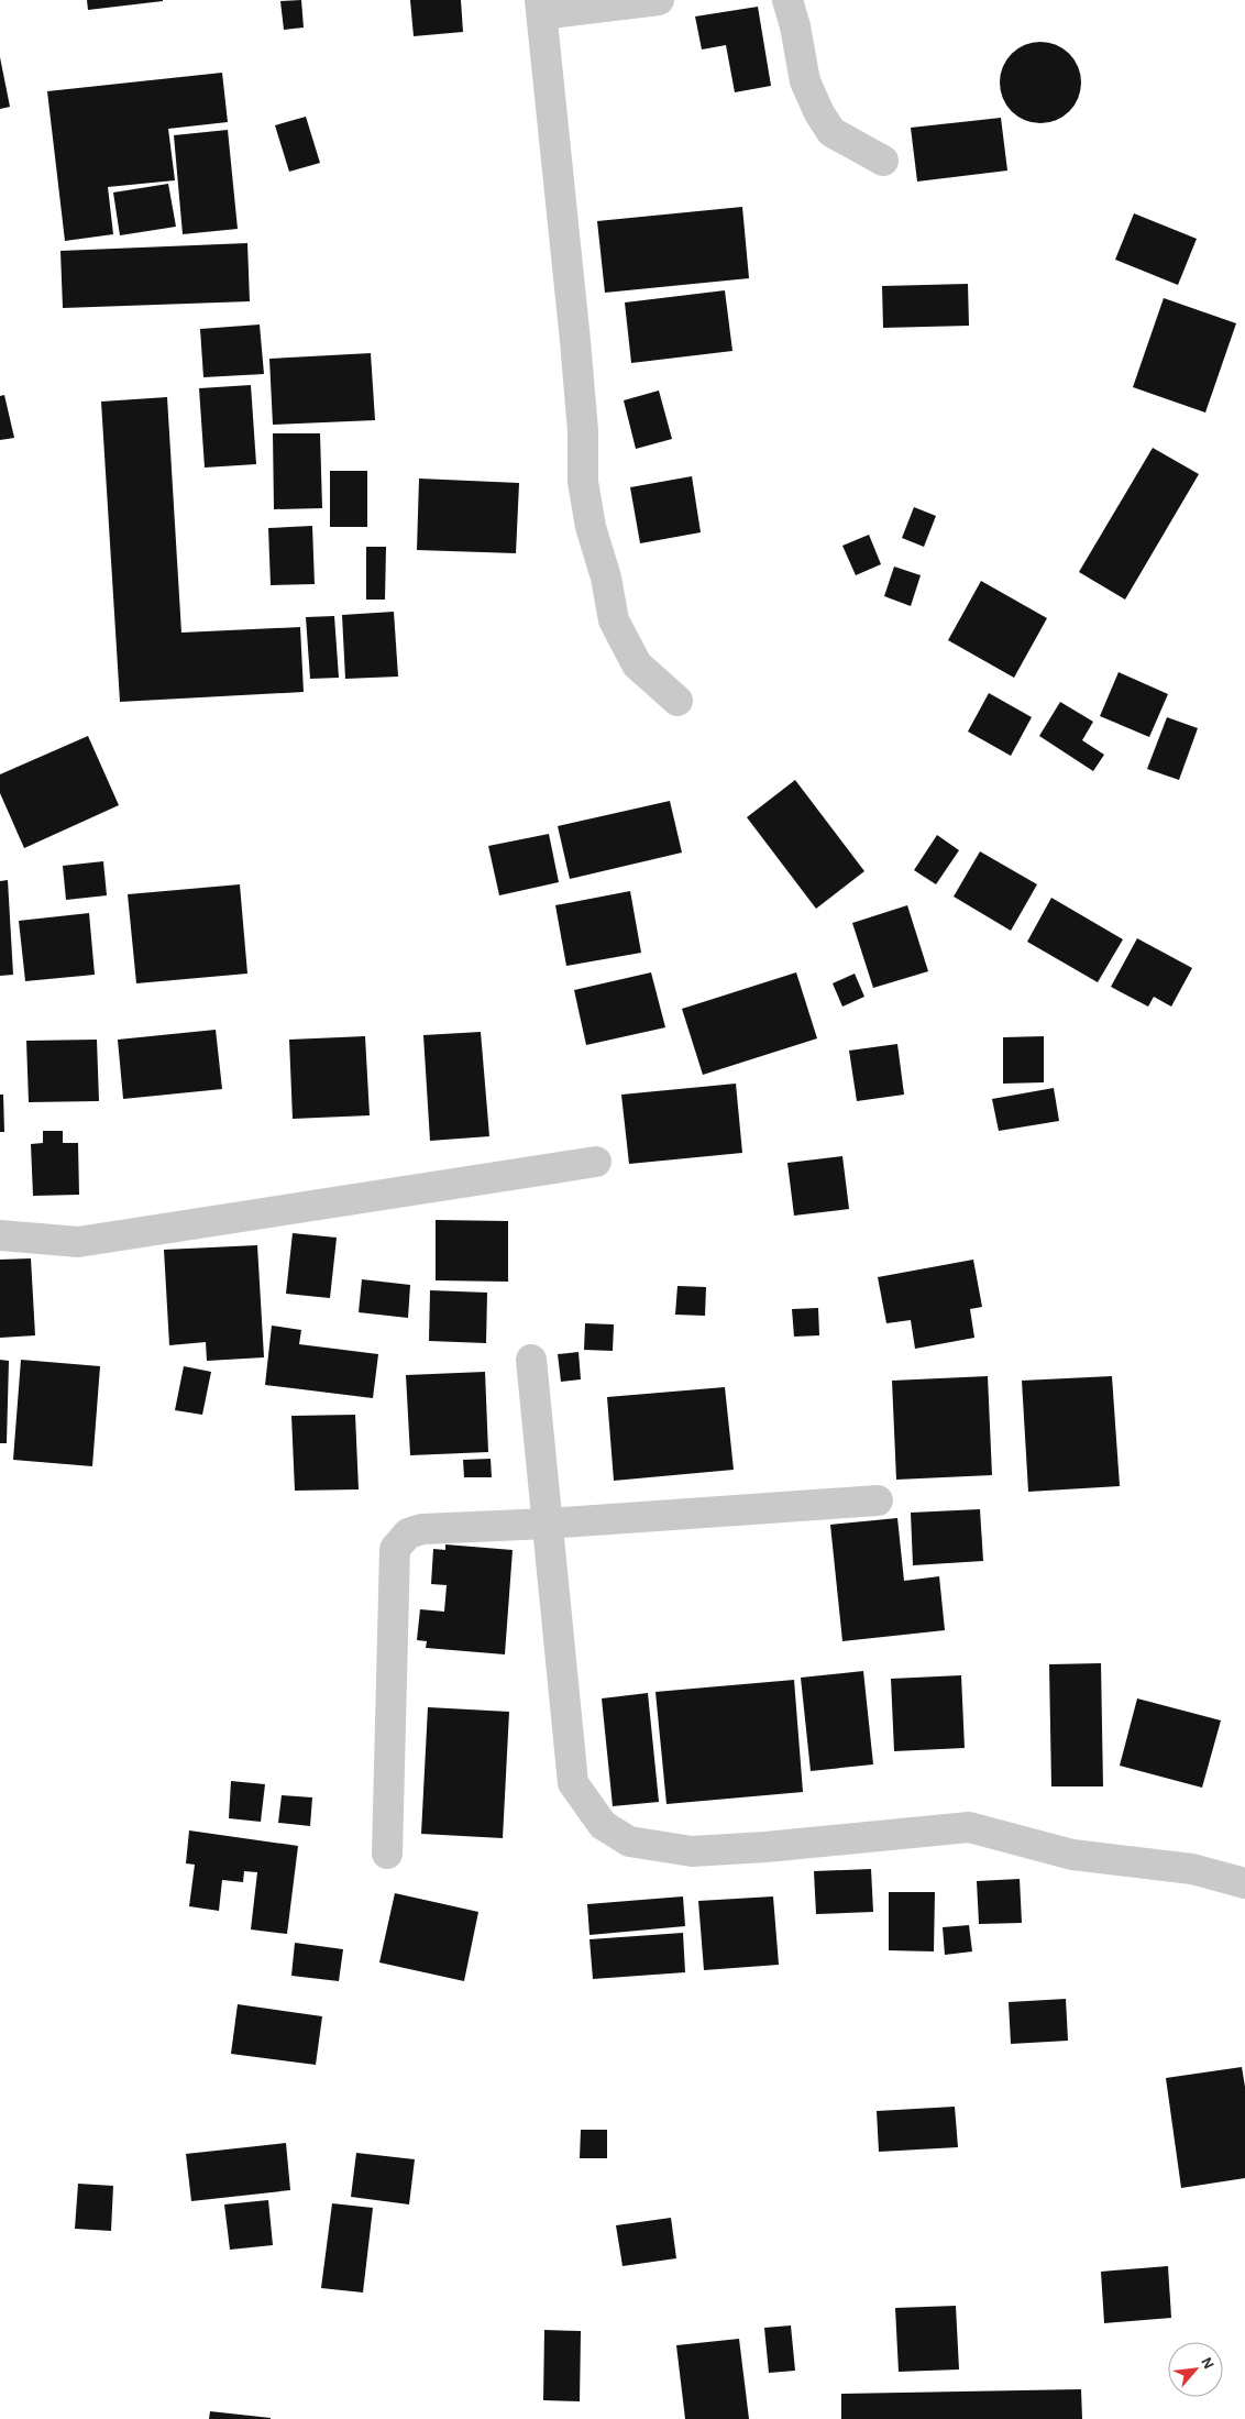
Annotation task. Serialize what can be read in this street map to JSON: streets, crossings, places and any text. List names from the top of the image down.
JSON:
{
  "north": "top right"
}
